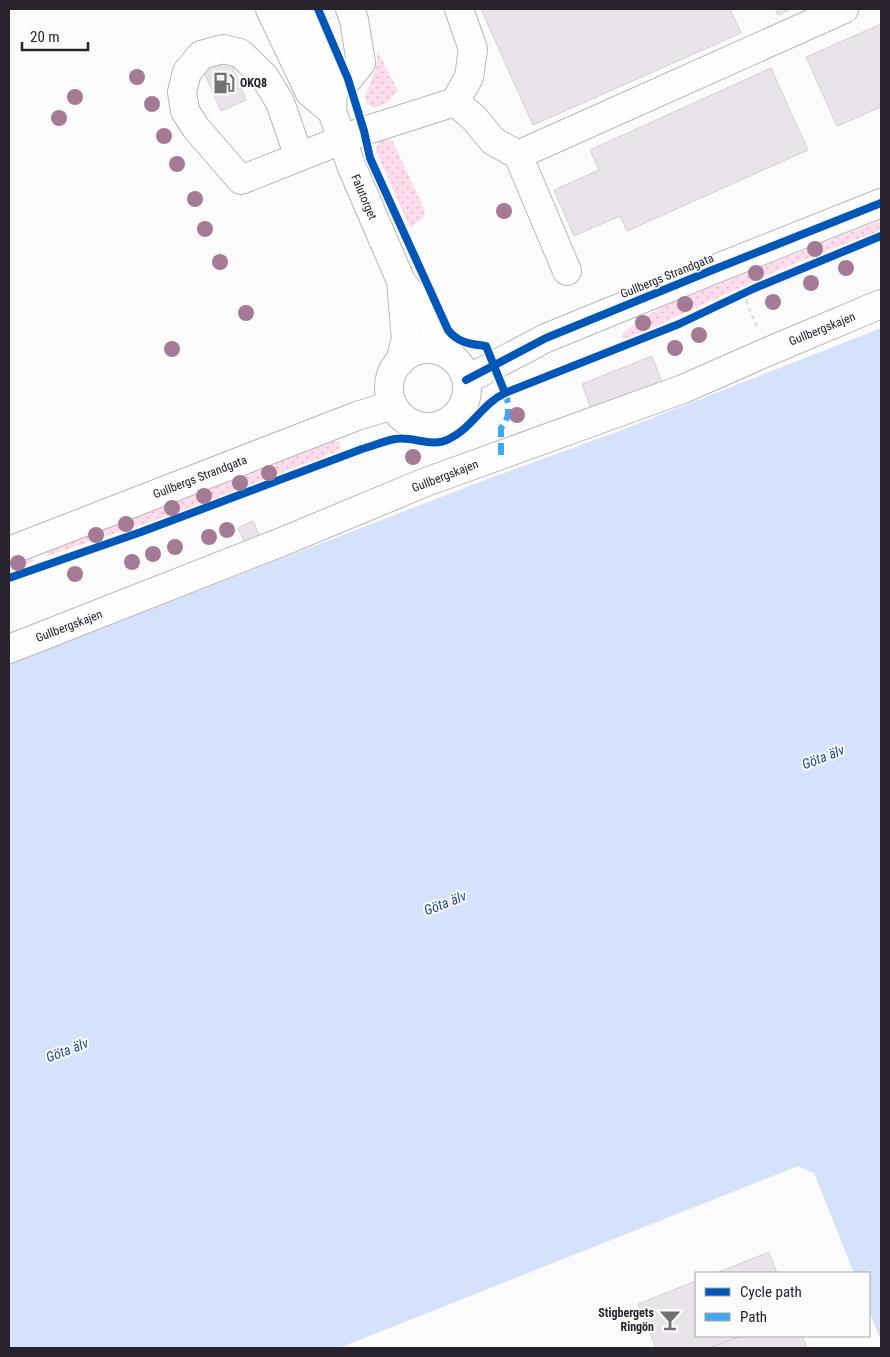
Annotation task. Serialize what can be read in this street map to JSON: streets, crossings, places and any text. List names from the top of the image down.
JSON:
{
  "streets": {
    "street": ["Falutorget", "Gullbergs Strandgata", "Gullbergskajen"]
  },
  "crossings": [
    ["Falutorget", "Gullbergs Strandgata"]
  ],
  "water": ["Göta älv"],
  "places": {
    "fuel station": ["OKQ8"],
    "bar": ["Stigbergets Ringön"]
  },
  "legend": ["Cycle path", "Path"],
  "scale_bar": "20 m"
}
